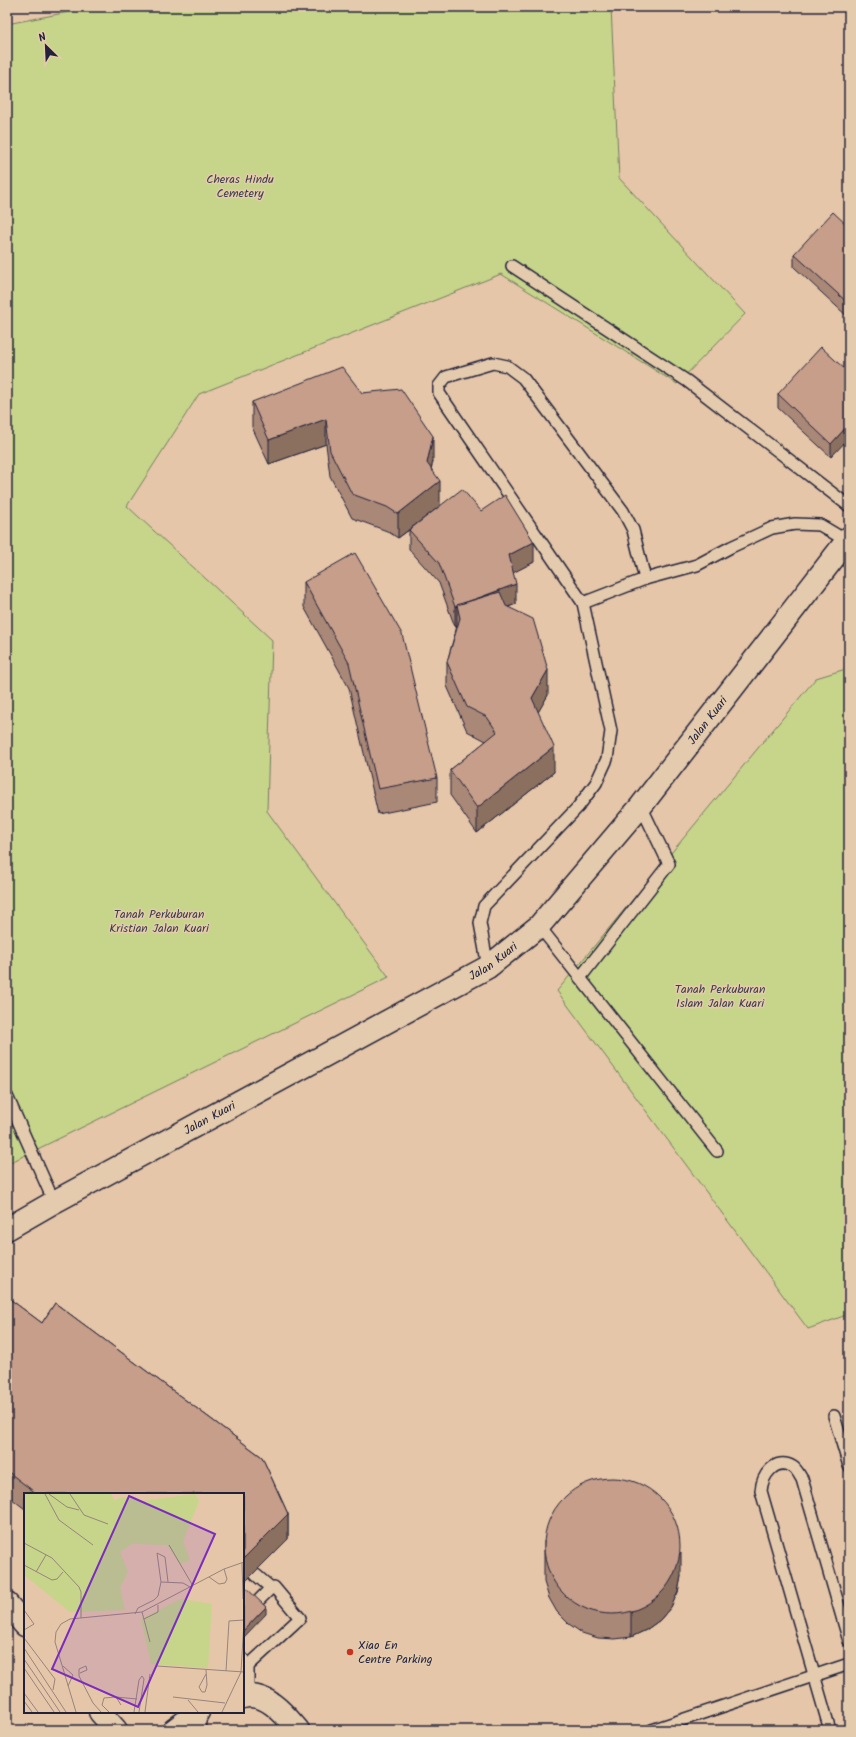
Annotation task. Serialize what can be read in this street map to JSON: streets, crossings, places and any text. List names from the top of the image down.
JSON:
{
  "streets": {
    "street": ["Jalan Kuari"]
  },
  "parks": ["Cheras Hindu Cemetery", "Tanah Perkuburan Kristian Jalan Kuari", "Tanah Perkuburan Islam Jalan Kuari"],
  "places": ["Xiao En Centre Parking"],
  "north": "top left"
}
